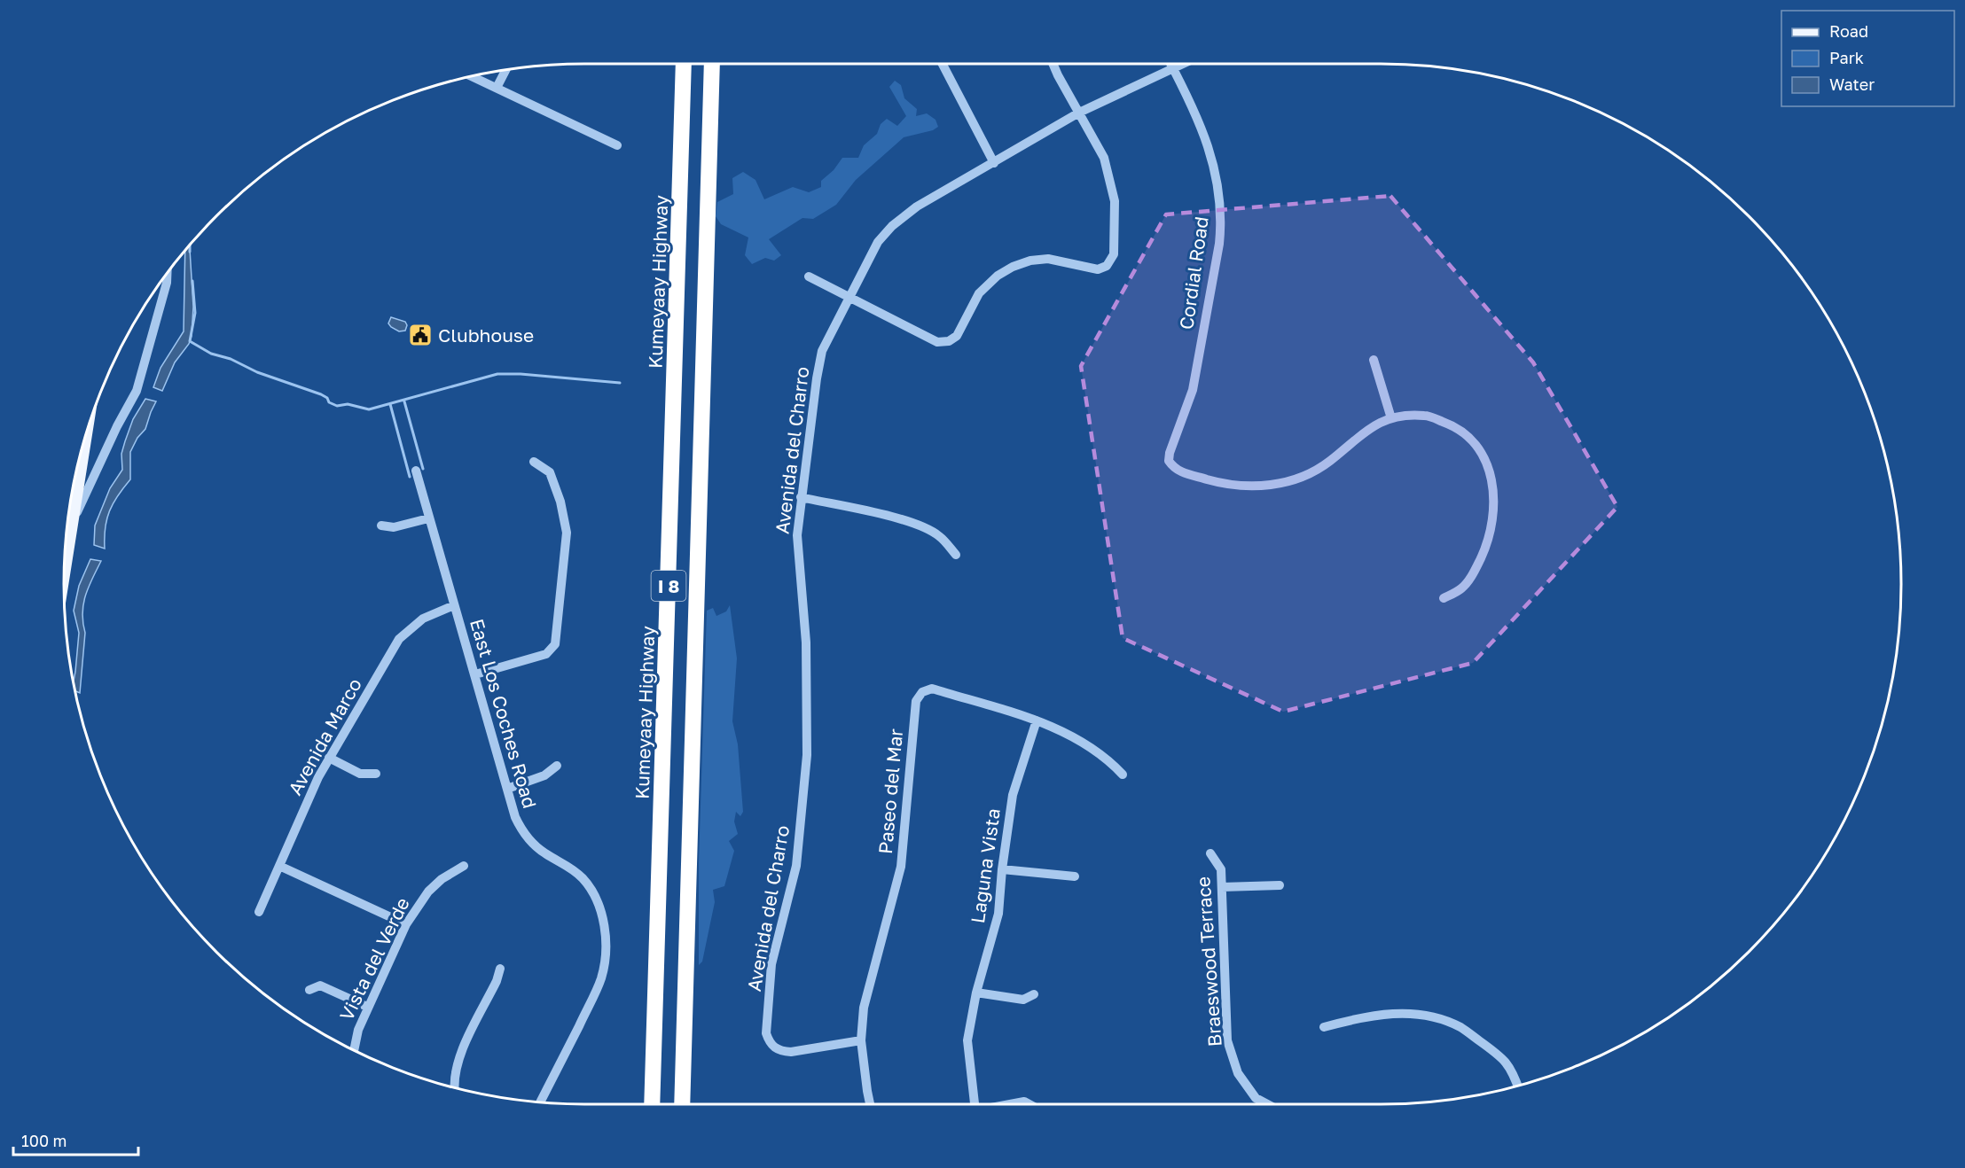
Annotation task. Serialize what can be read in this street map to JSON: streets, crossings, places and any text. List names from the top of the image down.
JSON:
{
  "streets": {
    "highway": ["Kumeyaay Highway", "I 8"],
    "street": [
      "Cordial Road",
      "Avenida del Charro",
      "East Los Coches Road",
      "Avenida Marco",
      "Paseo del Mar",
      "Laguna Vista",
      "Vista del Verde",
      "Braeswood Terrace"
    ]
  },
  "crossings": [
    ["Cordial Road", "Avenida del Charro"],
    ["Avenida del Charro", "Paseo del Mar"],
    ["East Los Coches Road", "Avenida Marco"],
    ["Paseo del Mar", "Laguna Vista"]
  ],
  "places": {
    "public building": ["Clubhouse"]
  },
  "legend": ["Road", "Park", "Water"],
  "scale_bar": "100 m"
}
